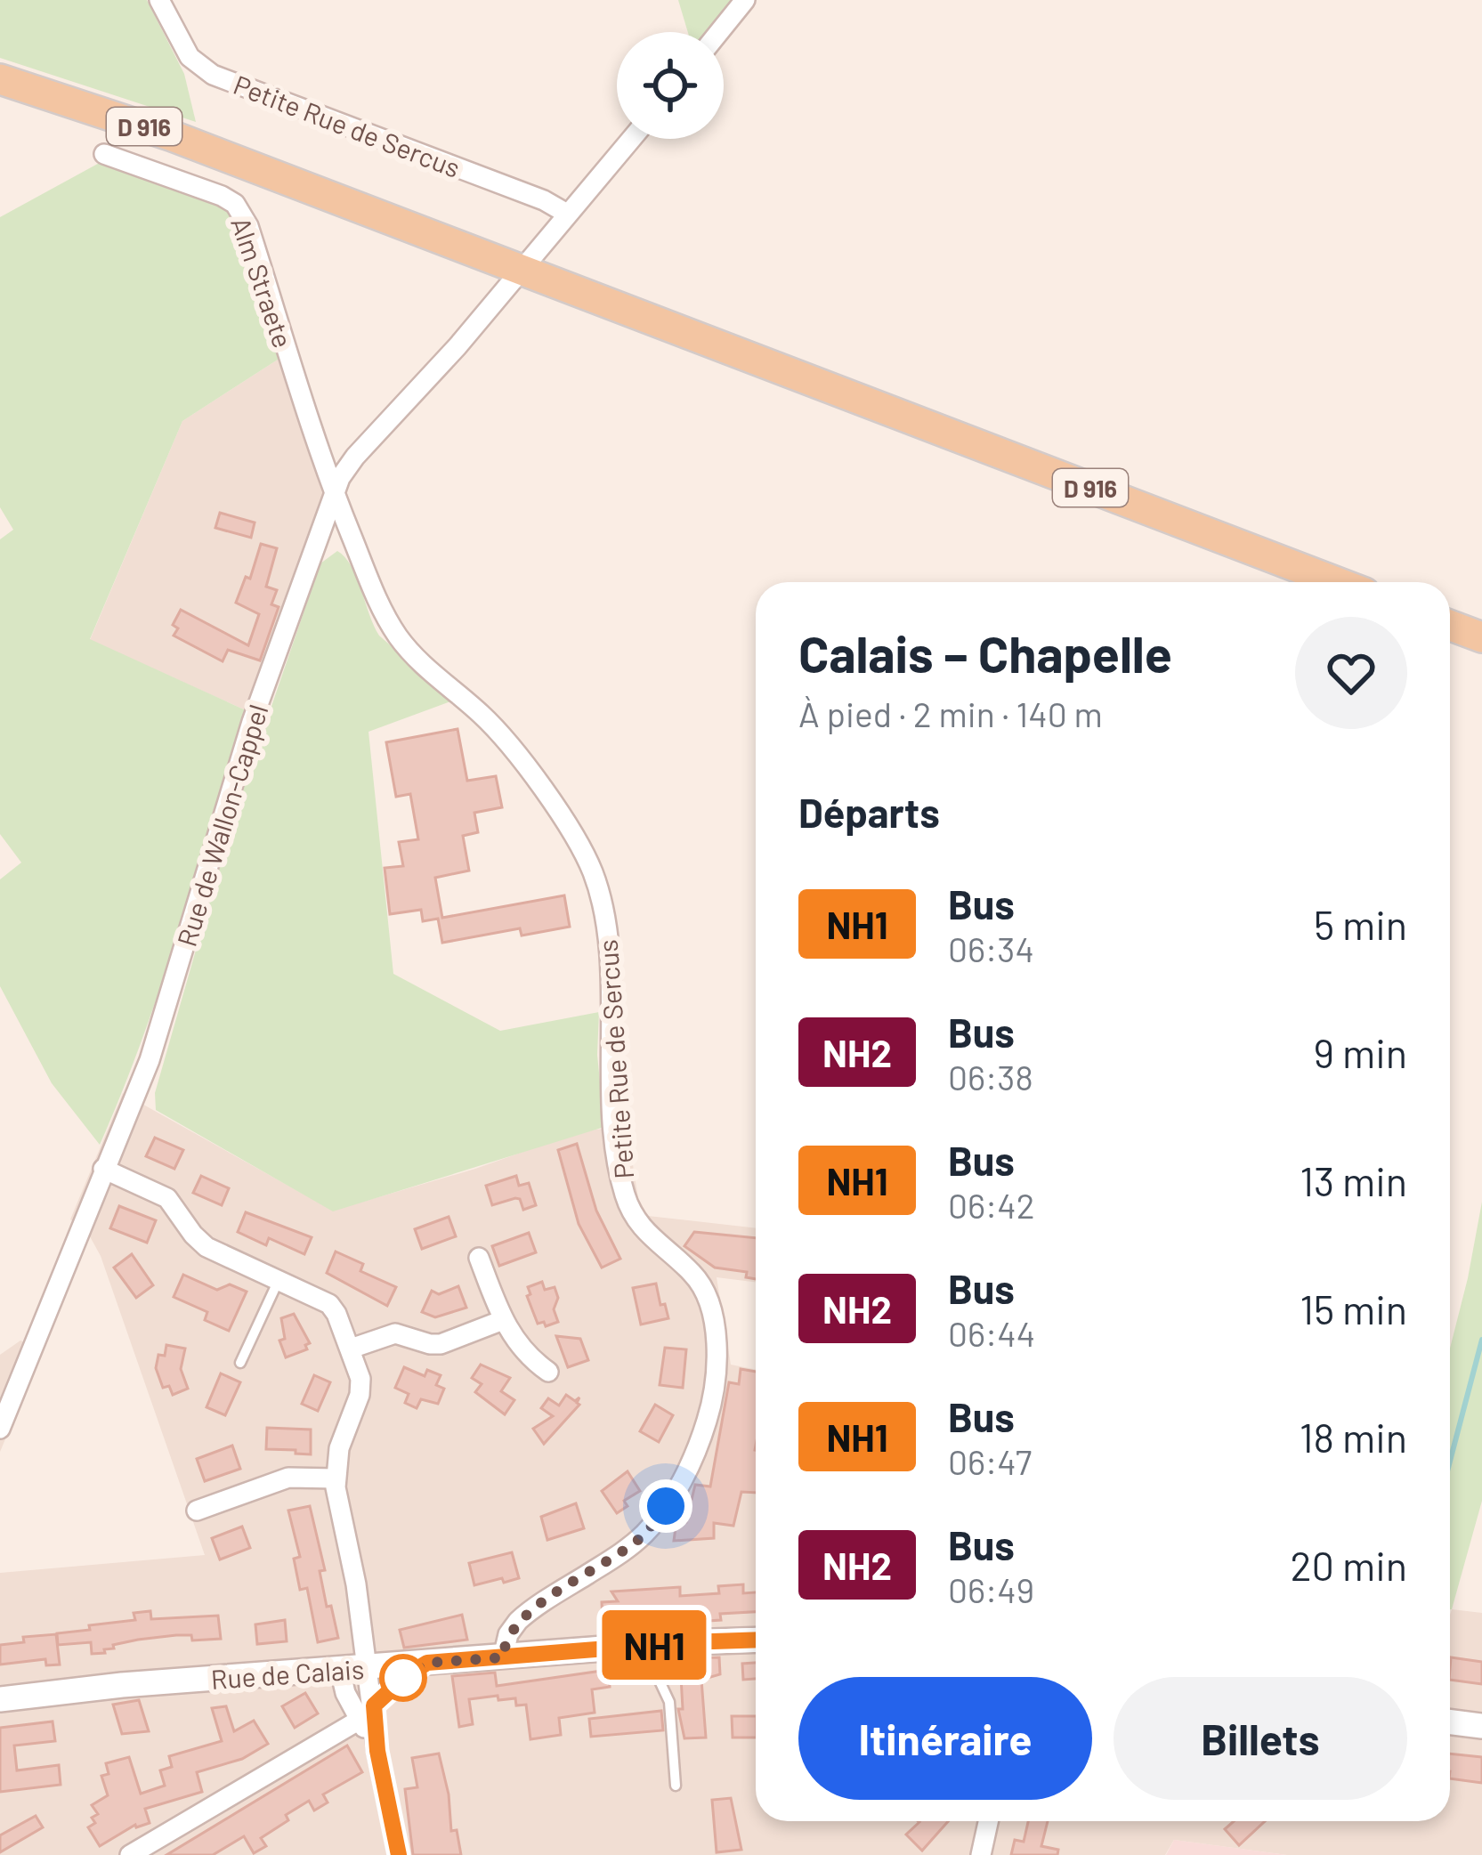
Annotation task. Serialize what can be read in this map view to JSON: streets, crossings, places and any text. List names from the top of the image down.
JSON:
{
  "streets": {
    "main road": ["D 916"],
    "street": [
      "Petite Rue de Sercus",
      "Alm Straete",
      "Rue de Wallon-Cappel",
      "Rue de Calais"
    ]
  },
  "crossings": [
    ["Petite Rue de Sercus", "Alm Straete"],
    ["Petite Rue de Sercus", "Rue de Wallon-Cappel"],
    ["Petite Rue de Sercus", "Rue de Calais"],
    ["D 916", "Rue de Wallon-Cappel"],
    ["Alm Straete", "Rue de Wallon-Cappel"]
  ],
  "lines": ["bus line NH1"],
  "page": {
    "on_map": "NH1",
    "heading": [
      ["Calais – Chapelle", "À pied · 2 min · 140 m"],
      "Départs"
    ],
    "list": [
      {
        "mark": "NH1",
        "name": "Bus",
        "note": "06:34",
        "value": "5 min"
      },
      {
        "mark": "NH2",
        "name": "Bus",
        "note": "06:38",
        "value": "9 min"
      },
      {
        "mark": "NH1",
        "name": "Bus",
        "note": "06:42",
        "value": "13 min"
      },
      {
        "mark": "NH2",
        "name": "Bus",
        "note": "06:44",
        "value": "15 min"
      },
      {
        "mark": "NH1",
        "name": "Bus",
        "note": "06:47",
        "value": "18 min"
      },
      {
        "mark": "NH2",
        "name": "Bus",
        "note": "06:49",
        "value": "20 min"
      }
    ],
    "buttons": ["Itinéraire", "Billets"]
  }
}
